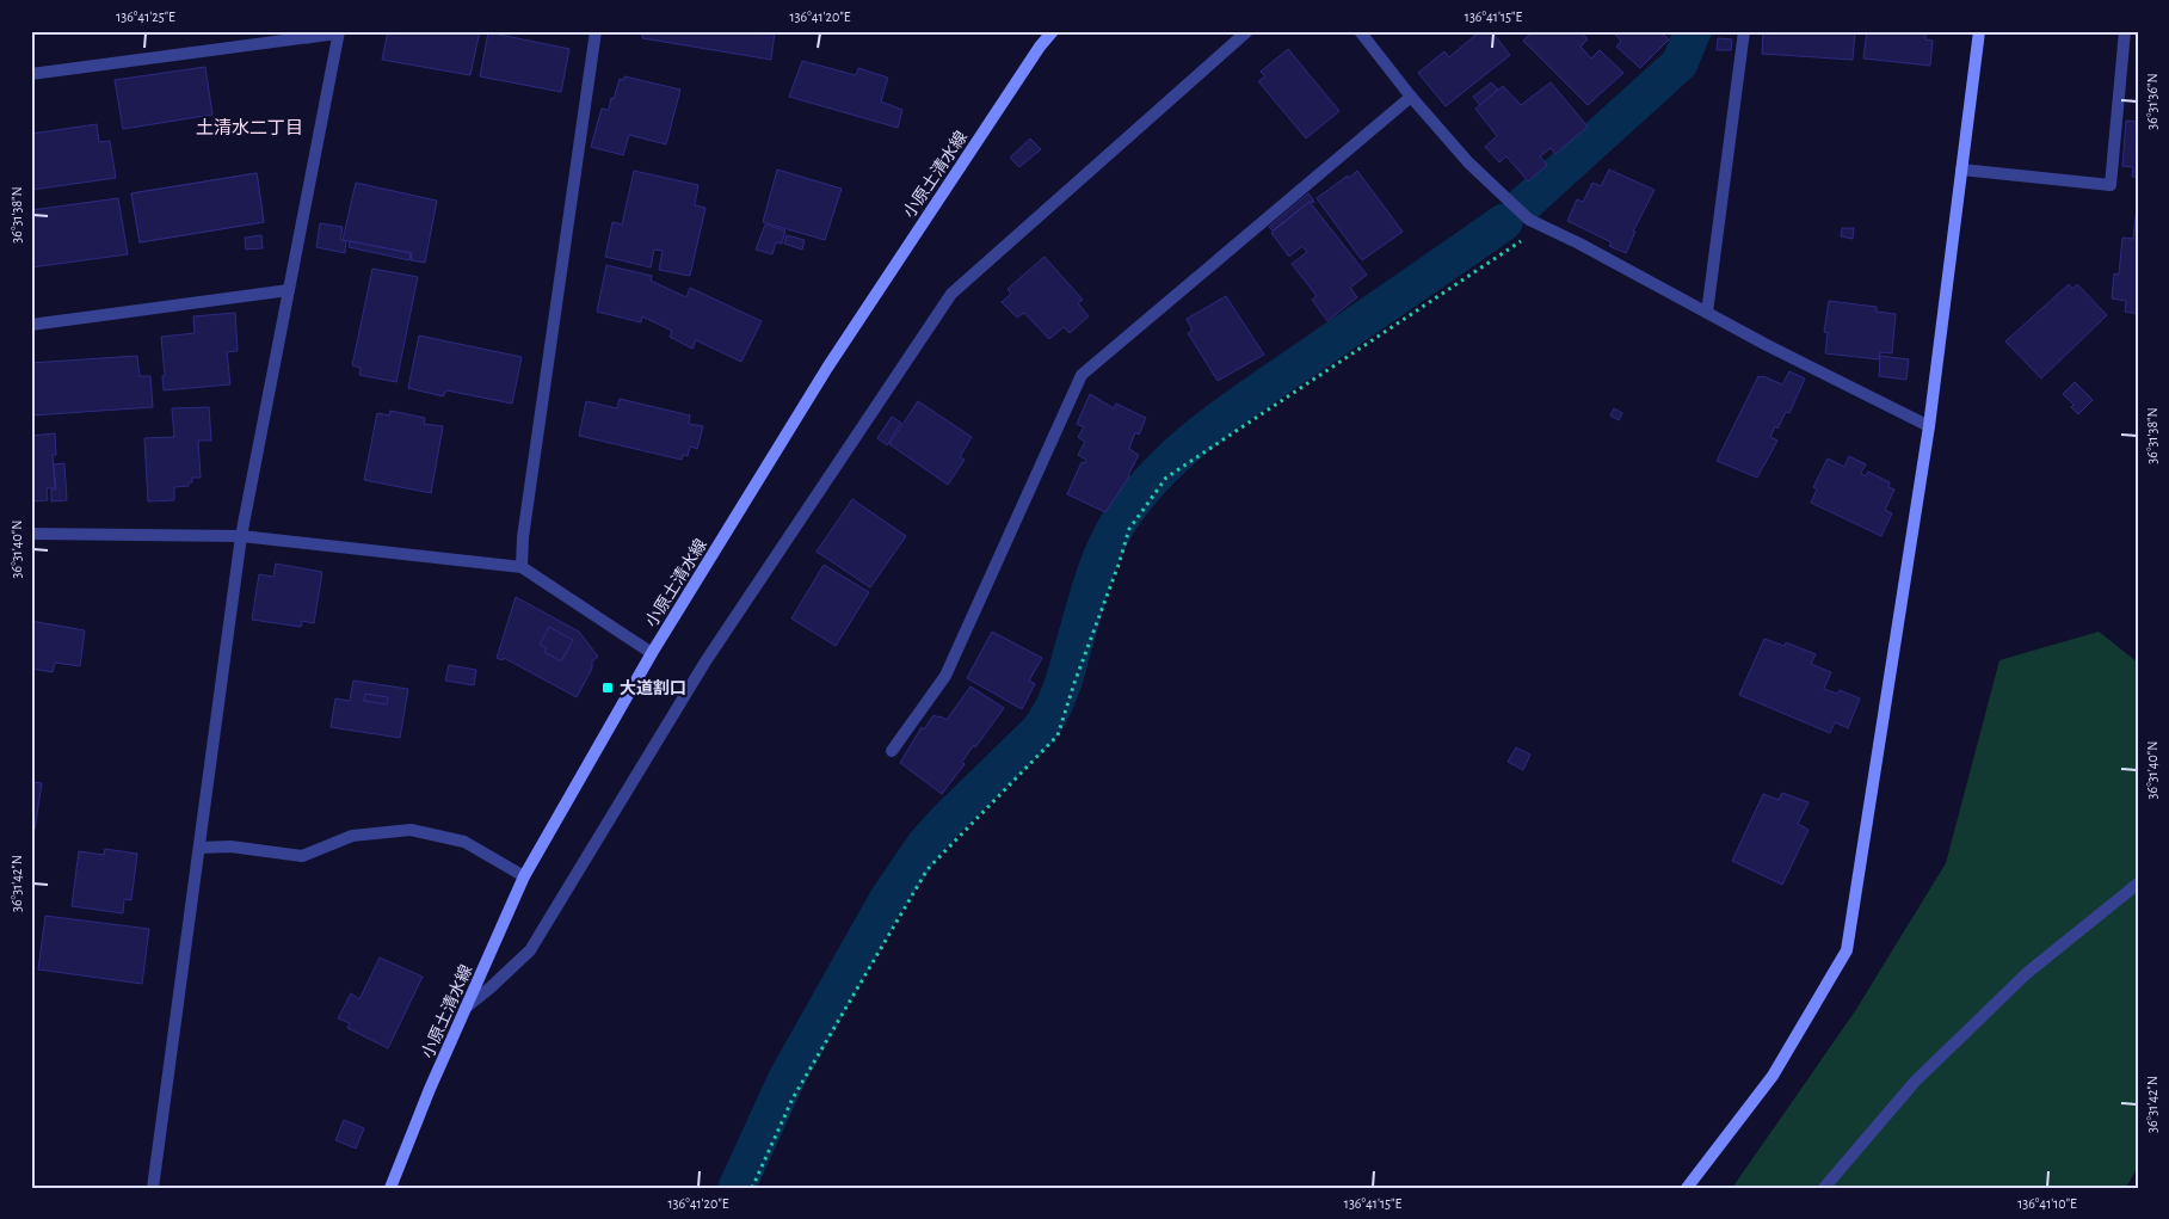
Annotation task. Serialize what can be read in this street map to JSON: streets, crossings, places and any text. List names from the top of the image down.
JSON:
{
  "streets": {
    "main road": ["小原土清水線"]
  },
  "districts": ["土清水二丁目"],
  "places": {
    "transit": ["大道割口"]
  },
  "coordinates": [
    "136°41'25\"E",
    "136°41'20\"E",
    "136°41'15\"E",
    "36°31'36\"N",
    "36°31'38\"N",
    "36°31'40\"N",
    "36°31'42\"N",
    "136°41'10\"E"
  ]
}
